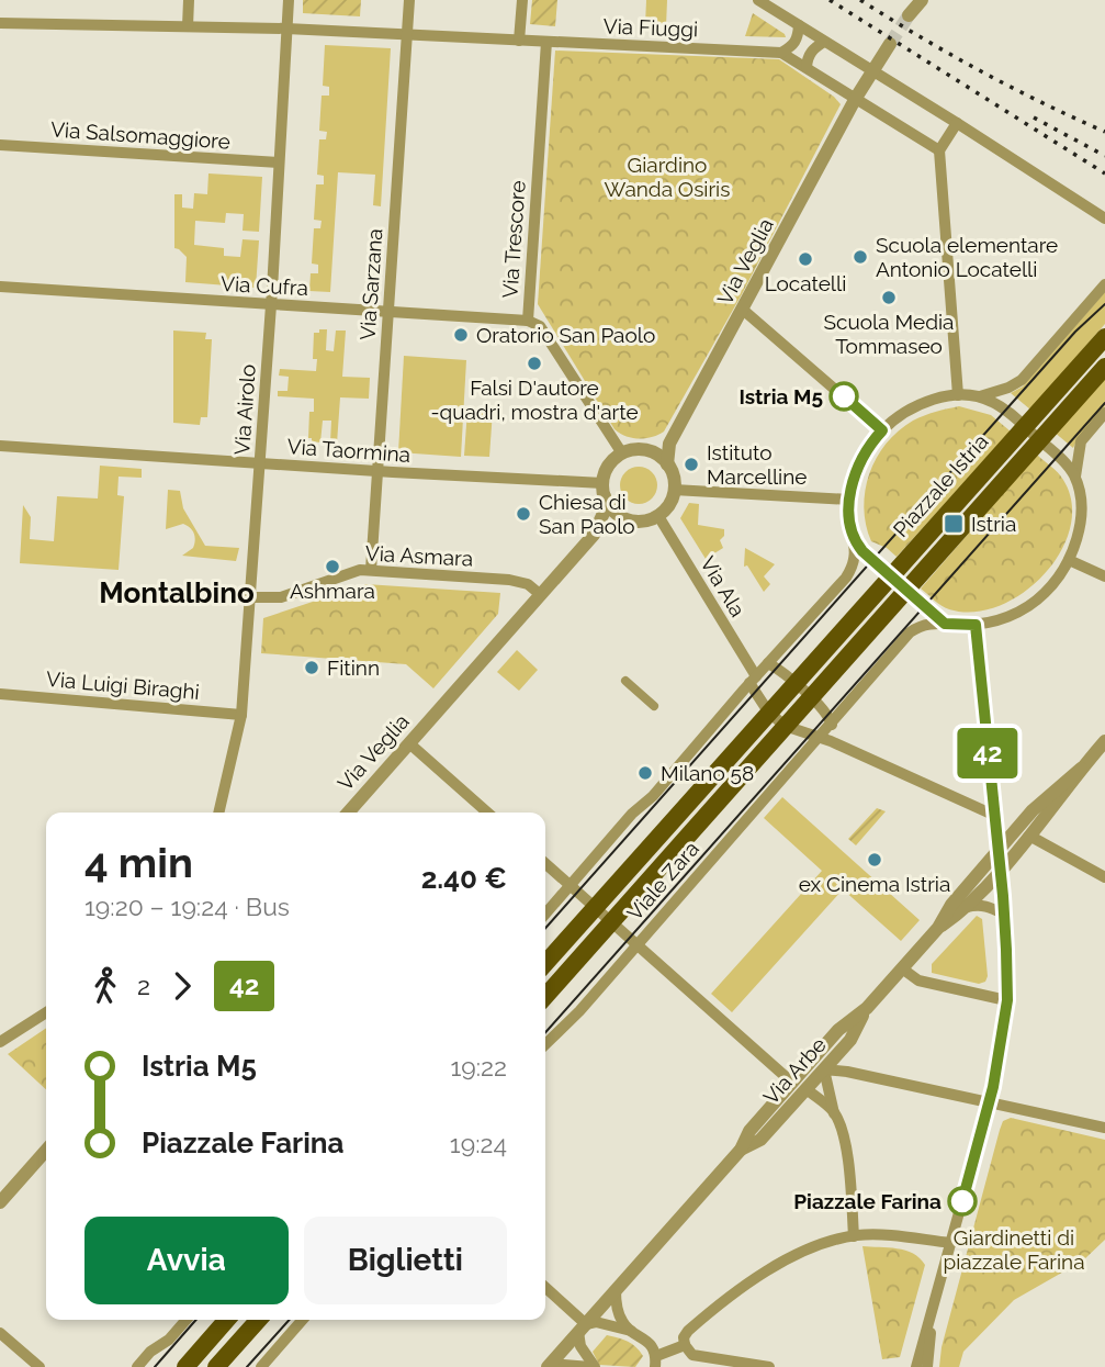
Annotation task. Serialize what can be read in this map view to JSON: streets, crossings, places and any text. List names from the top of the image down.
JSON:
{
  "streets": {
    "main road": ["Piazzale Istria", "Viale Zara"],
    "street": [
      "Via Fiuggi",
      "Via Salsomaggiore",
      "Via Trescore",
      "Via Veglia",
      "Via Sarzana",
      "Via Cufra",
      "Via Airolo",
      "Via Taormina",
      "Via Asmara",
      "Via Ala",
      "Via Luigi Biraghi",
      "Via Arbe"
    ]
  },
  "crossings": [
    ["Via Fiuggi", "Via Trescore"],
    ["Via Fiuggi", "Via Sarzana"],
    ["Via Fiuggi", "Via Airolo"],
    ["Via Salsomaggiore", "Via Airolo"],
    ["Via Trescore", "Via Veglia"],
    ["Via Trescore", "Via Cufra"],
    ["Via Trescore", "Via Taormina"],
    ["Via Trescore", "Via Ala"],
    ["Via Veglia", "Via Taormina"],
    ["Via Veglia", "Via Asmara"],
    ["Via Veglia", "Via Ala"],
    ["Via Sarzana", "Via Cufra"],
    ["Via Sarzana", "Via Taormina"],
    ["Via Sarzana", "Via Asmara"],
    ["Via Cufra", "Via Airolo"],
    ["Via Airolo", "Via Taormina"],
    ["Via Airolo", "Via Asmara"],
    ["Via Airolo", "Via Luigi Biraghi"],
    ["Via Taormina", "Via Ala"],
    ["Piazzale Istria", "Viale Zara"]
  ],
  "districts": ["Montalbino"],
  "parks": ["Giardino Wanda Osiris", "Giardinetti di piazzale Farina"],
  "places": {
    "other": [
      "Scuola elementare Antonio Locatelli",
      "Locatelli",
      "Scuola Media Tommaseo",
      "Oratorio San Paolo",
      "Falsi D'autore -quadri, mostra d'arte",
      "Istria M5",
      "Istituto Marcelline",
      "Chiesa di San Paolo",
      "Ashmara",
      "Fitinn",
      "Milano 58",
      "ex Cinema Istria",
      "Piazzale Farina"
    ],
    "transit": ["Istria"]
  },
  "lines": ["bus line 42"],
  "page": {
    "on_map": "42",
    "heading": ["4 min", "19:20 – 19:24 · Bus", "2.40 €"],
    "legs": ["2", "42"],
    "list": [
      {
        "name": "Istria M5",
        "value": "19:22"
      },
      {
        "name": "Piazzale Farina",
        "value": "19:24"
      }
    ],
    "buttons": ["Avvia", "Biglietti"]
  }
}
